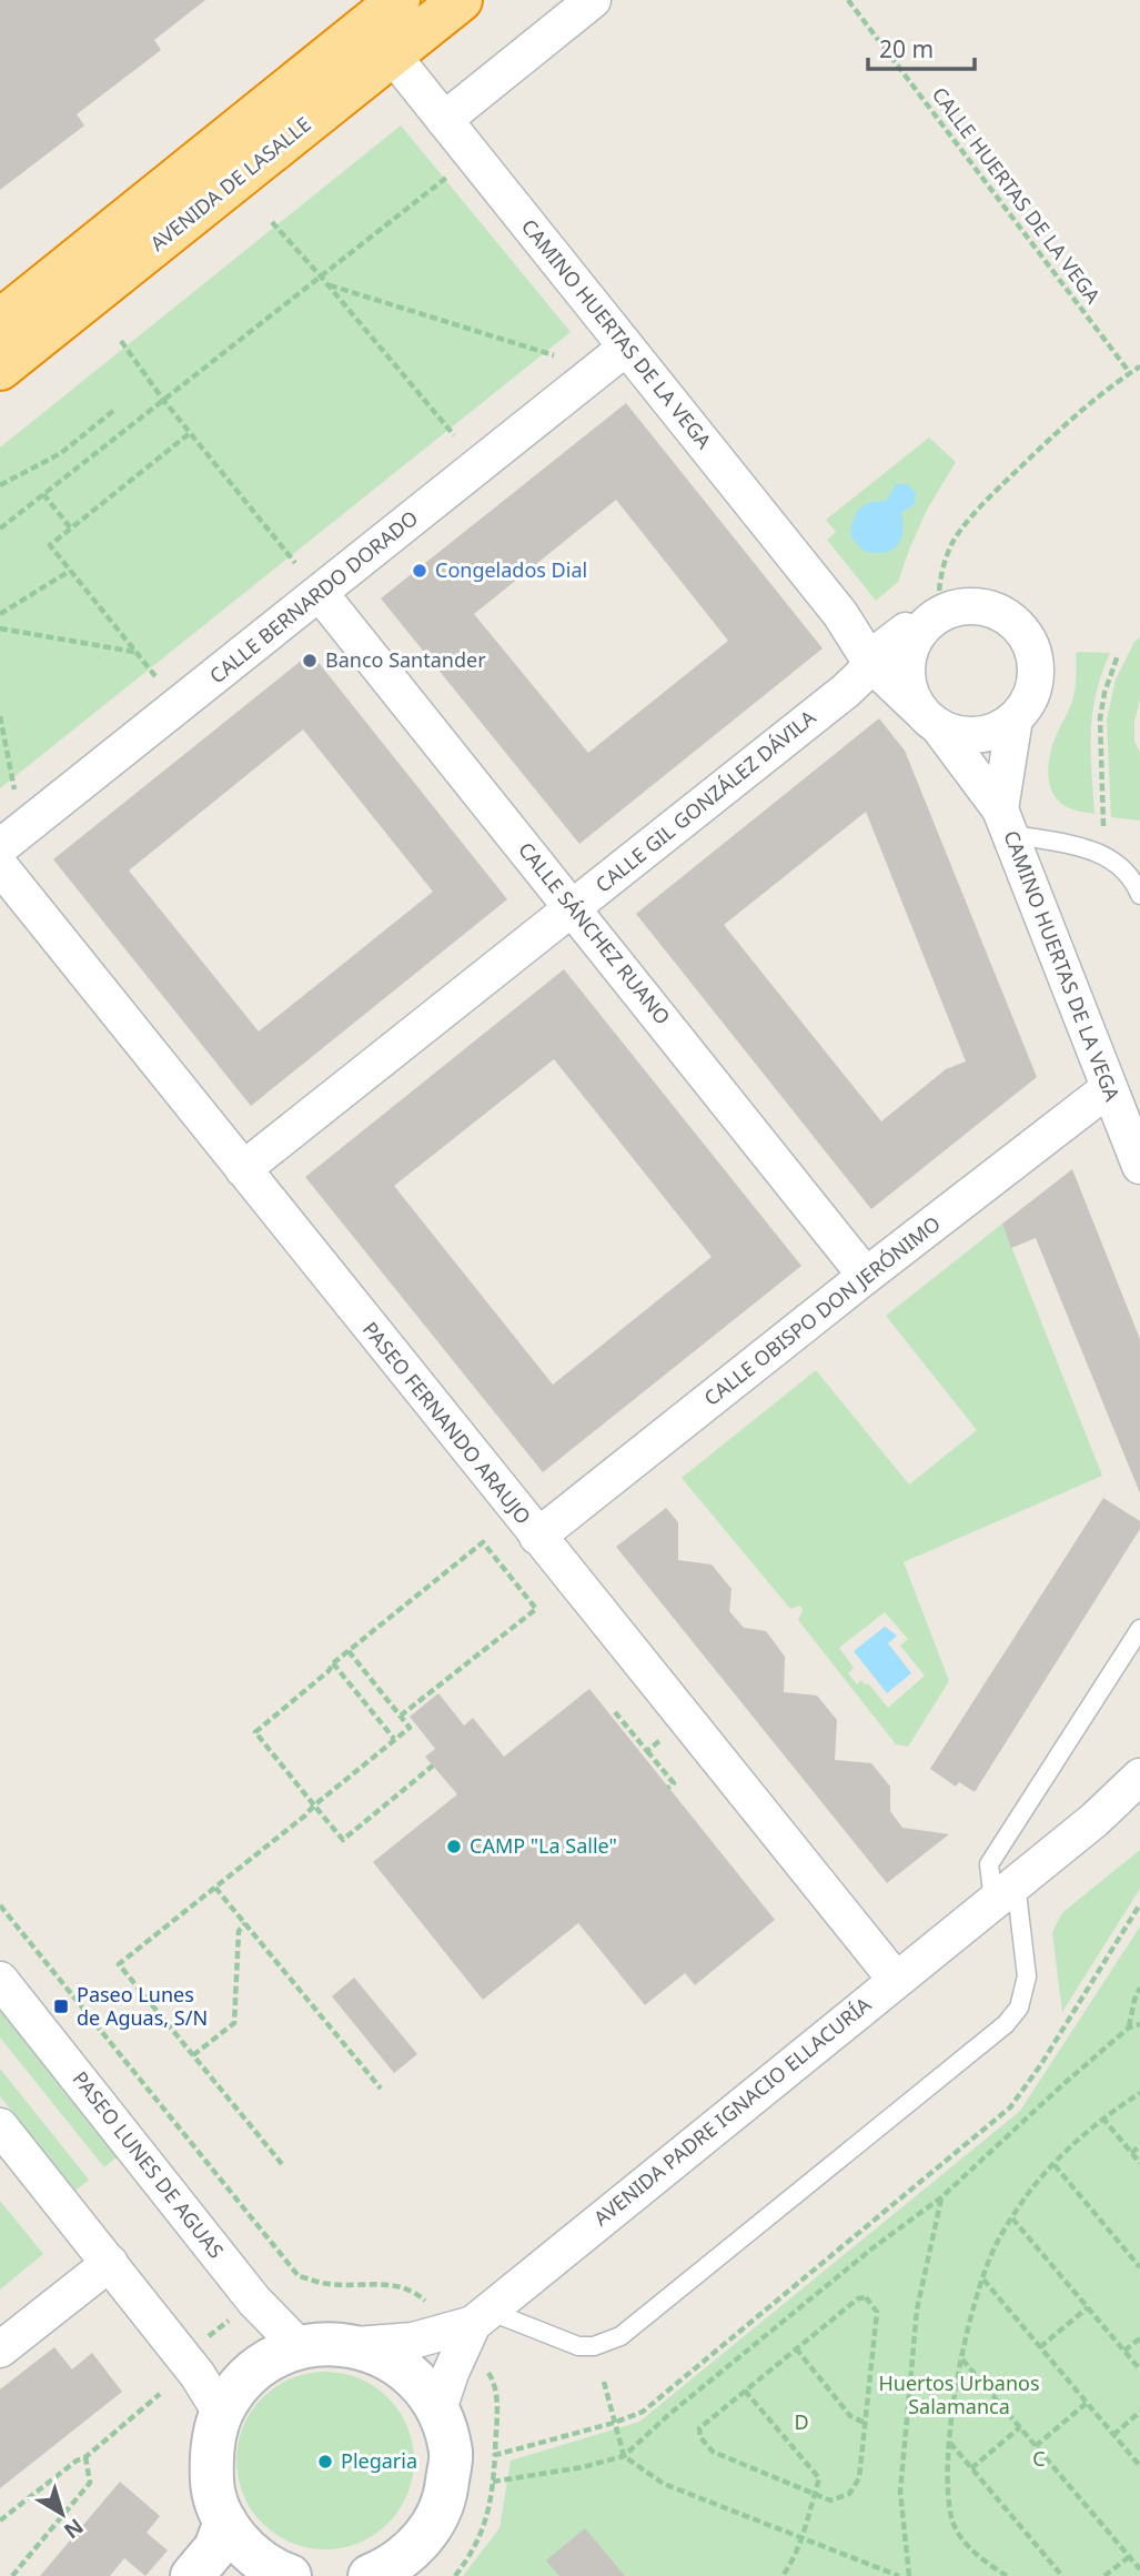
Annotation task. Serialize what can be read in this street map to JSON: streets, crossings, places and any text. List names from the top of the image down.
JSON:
{
  "streets": {
    "highway": ["AVENIDA DE LASALLE"],
    "street": [
      "CAMINO HUERTAS DE LA VEGA",
      "CALLE BERNARDO DORADO",
      "CALLE GIL GONZÁLEZ DÁVILA",
      "CALLE SÁNCHEZ RUANO",
      "CALLE OBISPO DON JERÓNIMO",
      "PASEO FERNANDO ARAUJO",
      "AVENIDA PADRE IGNACIO ELLACURÍA",
      "PASEO LUNES DE AGUAS"
    ],
    "path": ["CALLE HUERTAS DE LA VEGA"]
  },
  "crossings": [
    ["AVENIDA DE LASALLE", "CAMINO HUERTAS DE LA VEGA"],
    ["CAMINO HUERTAS DE LA VEGA", "CALLE BERNARDO DORADO"],
    ["CAMINO HUERTAS DE LA VEGA", "CALLE GIL GONZÁLEZ DÁVILA"],
    ["CAMINO HUERTAS DE LA VEGA", "CALLE OBISPO DON JERÓNIMO"],
    ["CALLE BERNARDO DORADO", "CALLE SÁNCHEZ RUANO"],
    ["CALLE GIL GONZÁLEZ DÁVILA", "CALLE SÁNCHEZ RUANO"],
    ["CALLE GIL GONZÁLEZ DÁVILA", "PASEO FERNANDO ARAUJO"],
    ["CALLE SÁNCHEZ RUANO", "CALLE OBISPO DON JERÓNIMO"],
    ["CALLE OBISPO DON JERÓNIMO", "PASEO FERNANDO ARAUJO"],
    ["PASEO FERNANDO ARAUJO", "AVENIDA PADRE IGNACIO ELLACURÍA"]
  ],
  "parks": ["Huertos Urbanos Salamanca", "D", "C"],
  "places": {
    "other": [
      "Congelados Dial",
      "Banco Santander",
      "CAMP \"La Salle\"",
      "Plegaria"
    ],
    "transit": ["Paseo Lunes de Aguas, S/N"]
  },
  "scale_bar": "20 m",
  "north": "bottom right"
}
